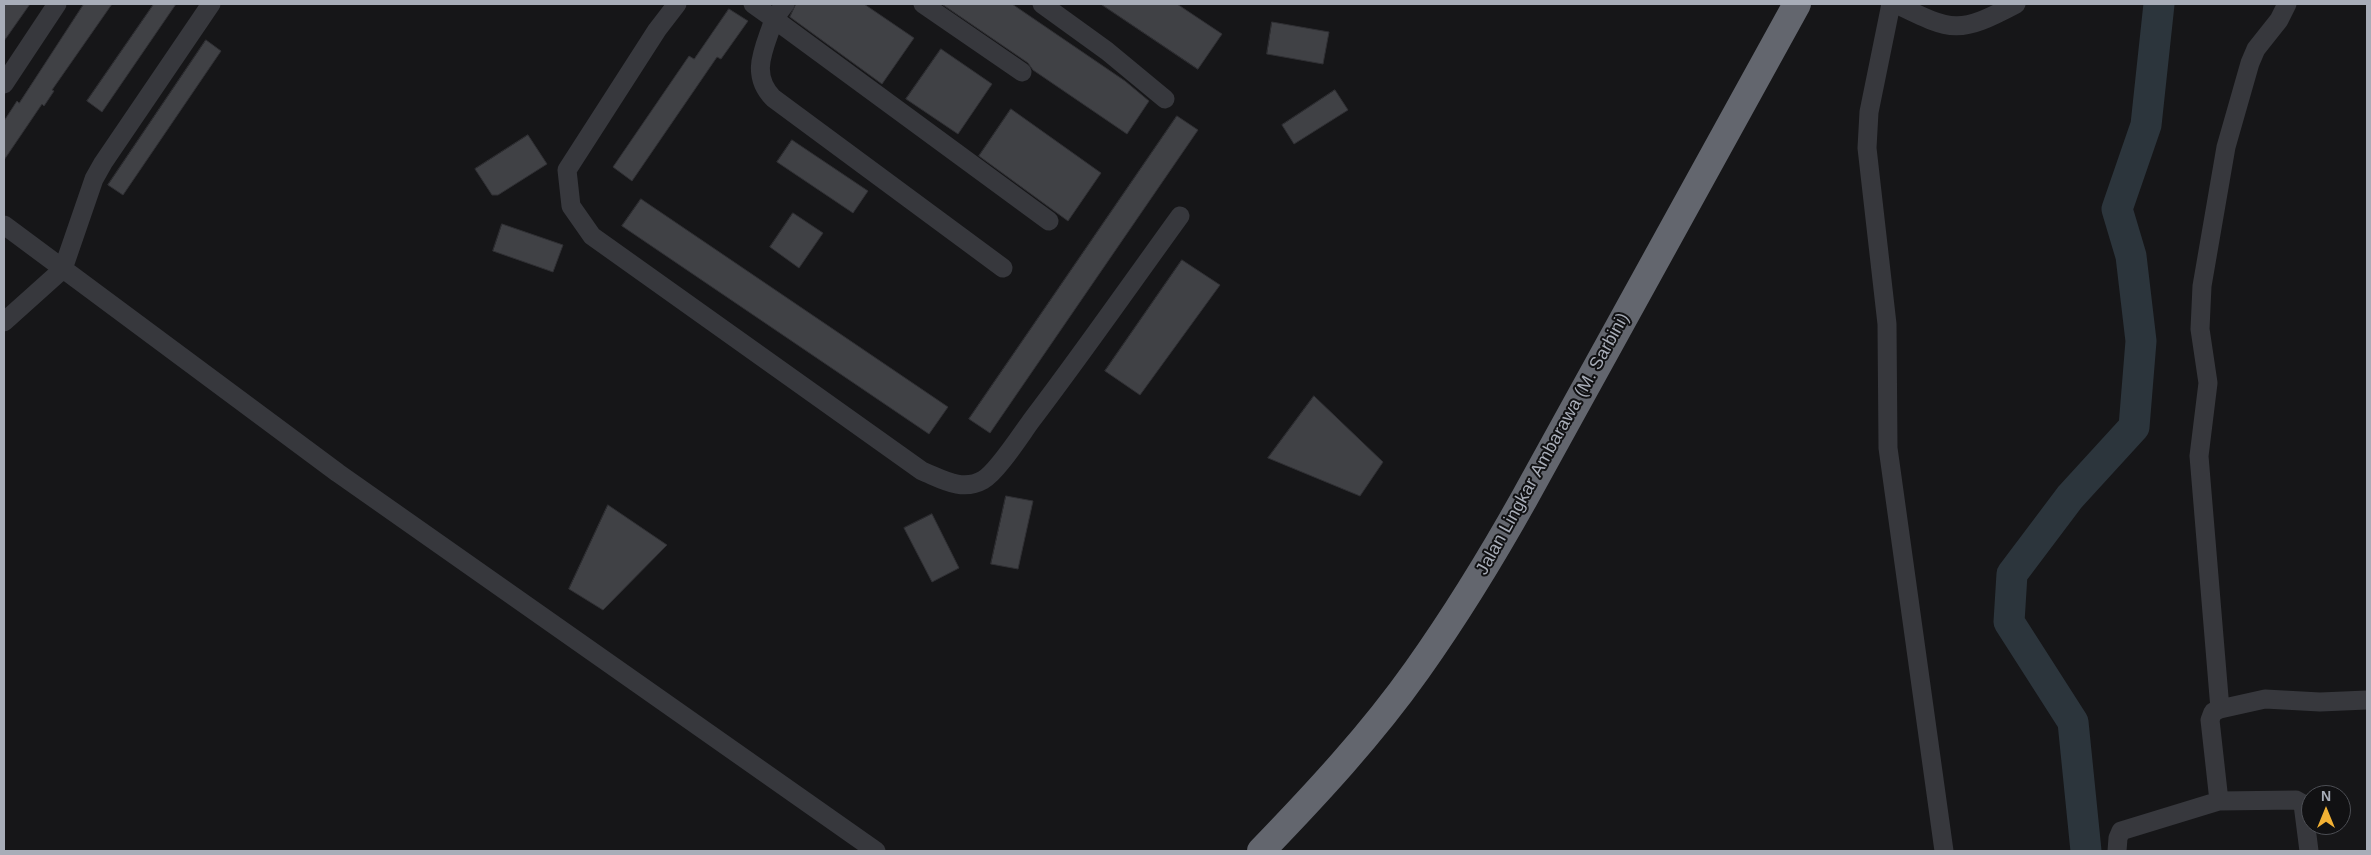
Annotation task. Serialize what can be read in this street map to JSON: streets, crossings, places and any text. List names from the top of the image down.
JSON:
{
  "streets": {
    "highway": ["Jalan Lingkar Ambarawa (M. Sarbini)"]
  },
  "north": "top"
}
